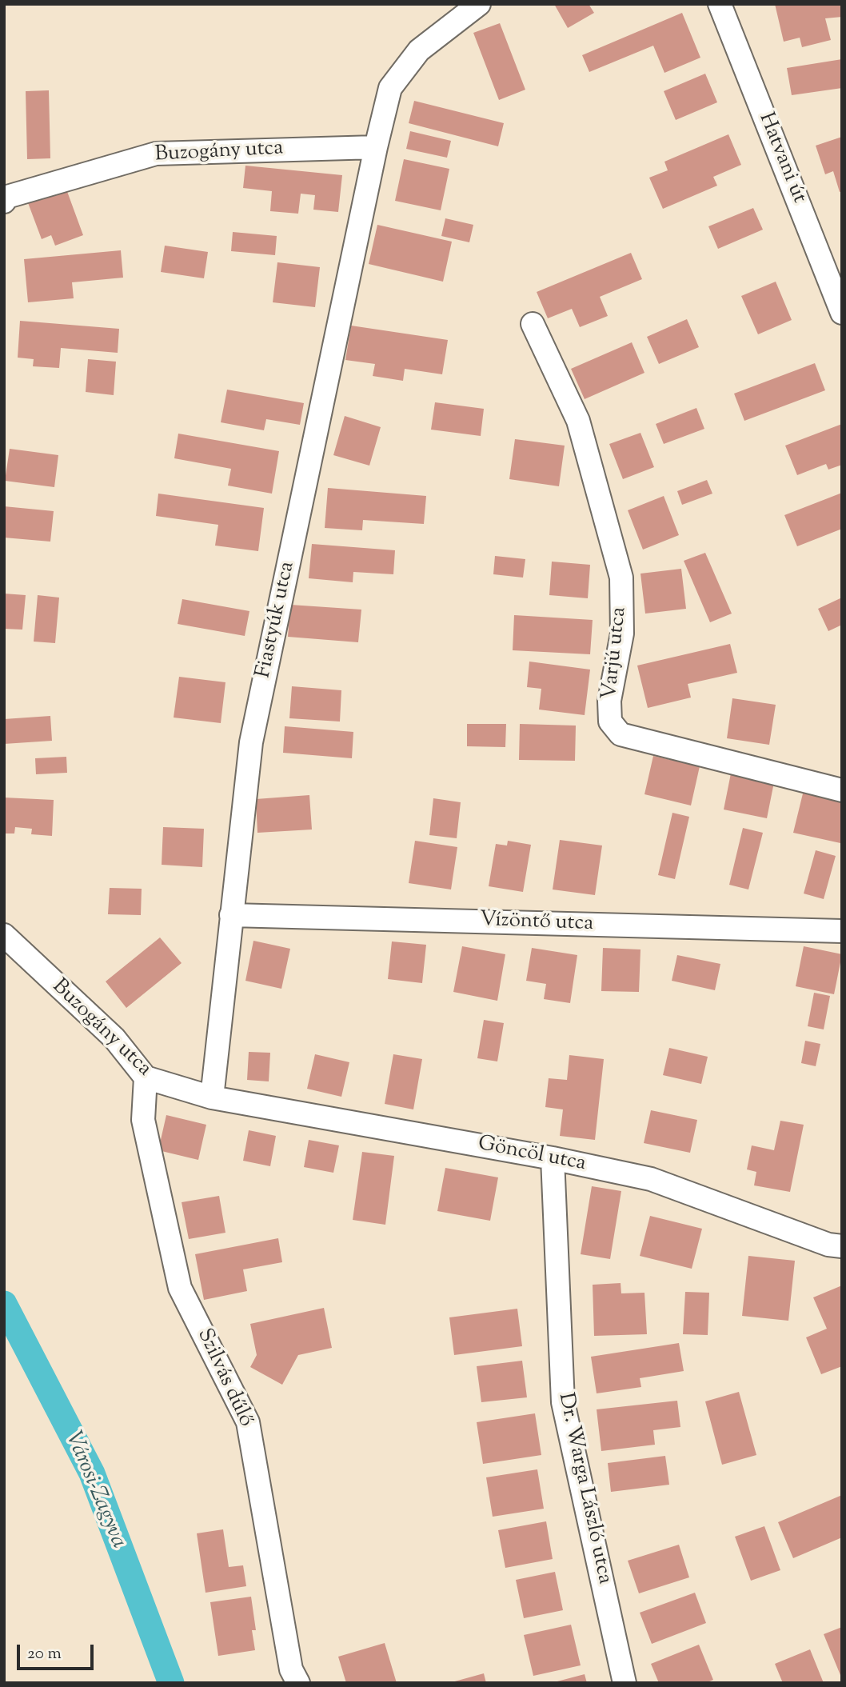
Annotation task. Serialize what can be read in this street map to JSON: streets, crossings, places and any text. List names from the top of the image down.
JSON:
{
  "streets": {
    "street": [
      "Buzogány utca",
      "Hatvani út",
      "Fiastyúk utca",
      "Varjú utca",
      "Vízöntő utca",
      "Göncöl utca",
      "Szilvás dűlő",
      "Dr. Warga László utca"
    ]
  },
  "crossings": [
    ["Buzogány utca", "Fiastyúk utca"],
    ["Buzogány utca", "Göncöl utca"],
    ["Buzogány utca", "Szilvás dűlő"],
    ["Fiastyúk utca", "Vízöntő utca"],
    ["Fiastyúk utca", "Göncöl utca"],
    ["Göncöl utca", "Dr. Warga László utca"]
  ],
  "water": ["Városi-Zagyva"],
  "scale_bar": "20 m"
}
